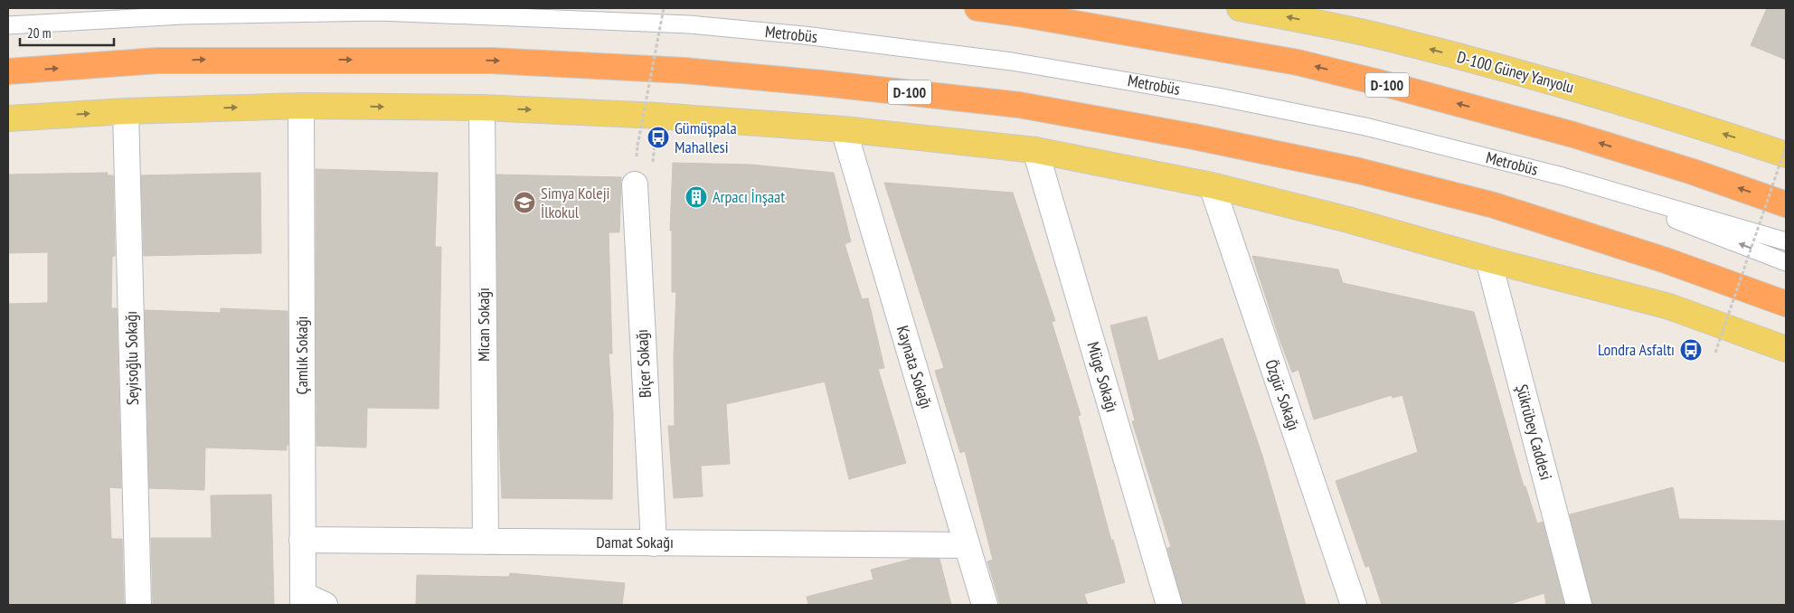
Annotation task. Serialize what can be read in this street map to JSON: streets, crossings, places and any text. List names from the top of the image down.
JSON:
{
  "streets": {
    "highway": ["D-100"],
    "main road": ["D-100 Güney Yanyolu"],
    "street": [
      "Mican Sokağı",
      "Çamlık Sokağı",
      "Seyisoğlu Sokağı",
      "Biçer Sokağı",
      "Kaynata Sokağı",
      "Müge Sokağı",
      "Özgür Sokağı",
      "Şükrübey Caddesi",
      "Damat Sokağı"
    ],
    "lane": ["Metrobüs"]
  },
  "crossings": [
    ["Mican Sokağı", "Damat Sokağı"],
    ["Çamlık Sokağı", "Damat Sokağı"],
    ["Biçer Sokağı", "Damat Sokağı"],
    ["Kaynata Sokağı", "Damat Sokağı"]
  ],
  "places": {
    "bus stop": ["Gümüşpala Mahallesi", "Londra Asfaltı"],
    "building": ["Arpacı İnşaat"],
    "school or university": ["Simya Koleji İlkokul"]
  },
  "scale_bar": "20 m"
}
